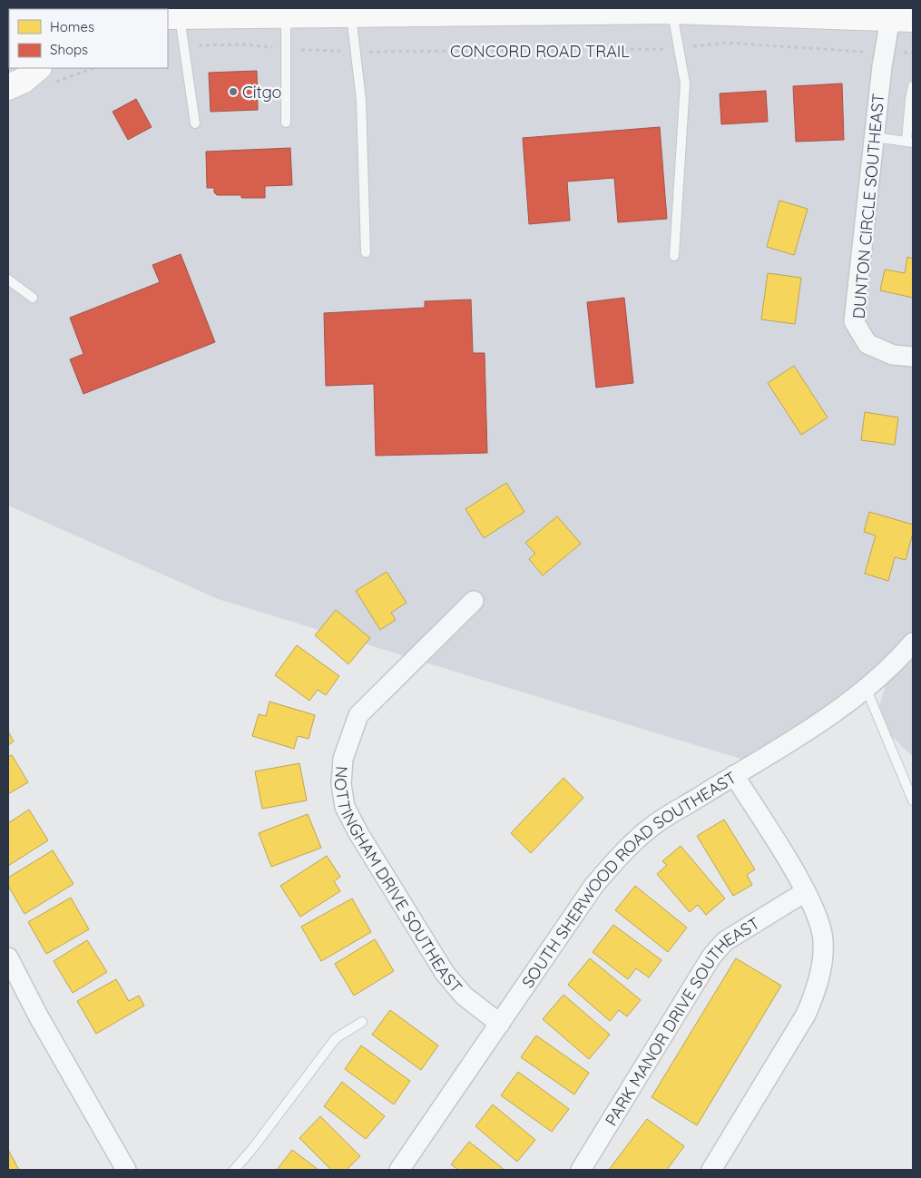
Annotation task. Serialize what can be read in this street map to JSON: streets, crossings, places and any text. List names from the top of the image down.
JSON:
{
  "streets": {
    "street": [
      "DUNTON CIRCLE SOUTHEAST",
      "NOTTINGHAM DRIVE SOUTHEAST",
      "SOUTH SHERWOOD ROAD SOUTHEAST",
      "PARK MANOR DRIVE SOUTHEAST"
    ],
    "path": ["CONCORD ROAD TRAIL"]
  },
  "crossings": [
    ["CONCORD ROAD TRAIL", "DUNTON CIRCLE SOUTHEAST"],
    ["NOTTINGHAM DRIVE SOUTHEAST", "SOUTH SHERWOOD ROAD SOUTHEAST"]
  ],
  "places": ["Citgo"],
  "legend": ["Homes", "Shops"]
}
